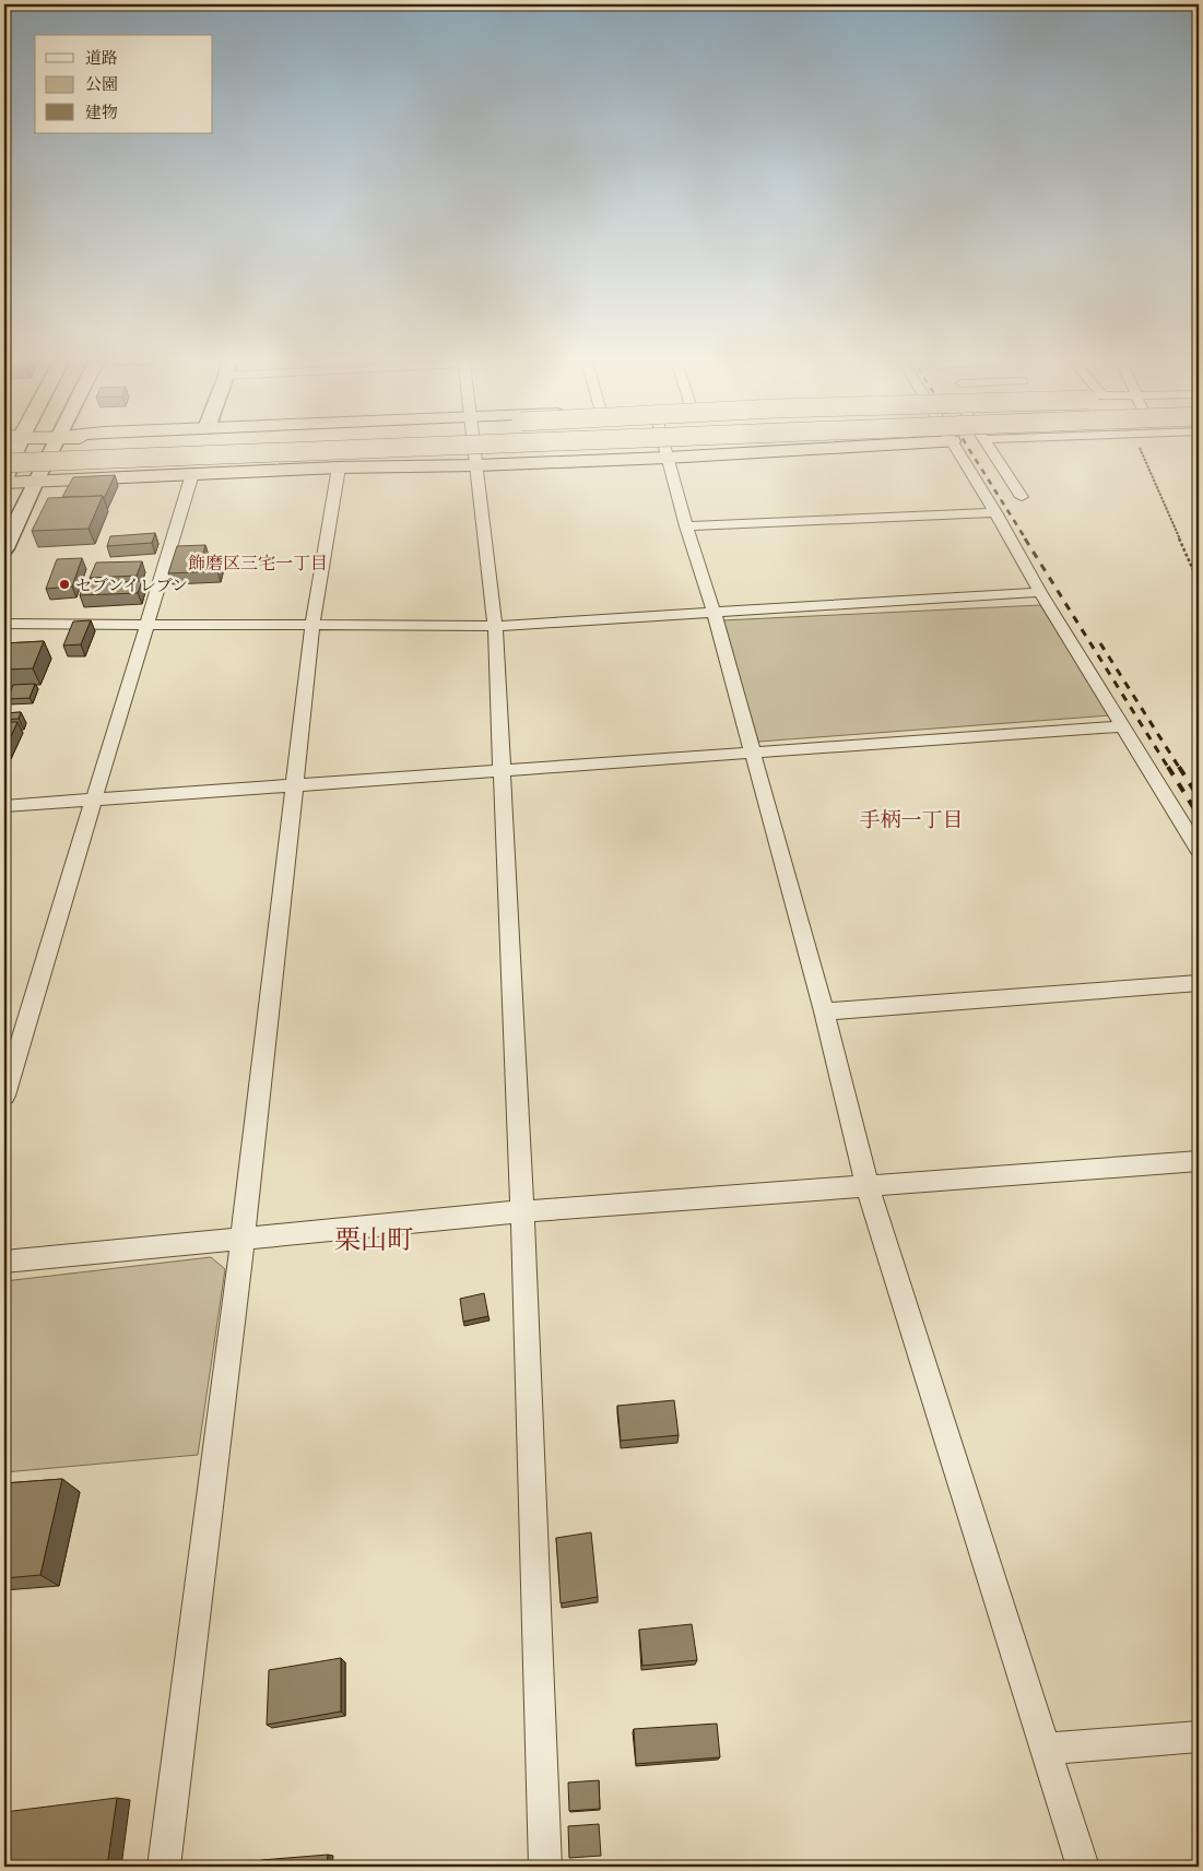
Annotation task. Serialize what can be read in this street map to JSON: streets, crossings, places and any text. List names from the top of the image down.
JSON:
{
  "districts": ["飾磨区三宅一丁目", "手柄一丁目", "栗山町"],
  "places": ["セブンイレブン"],
  "legend": ["道路", "公園", "建物"]
}
